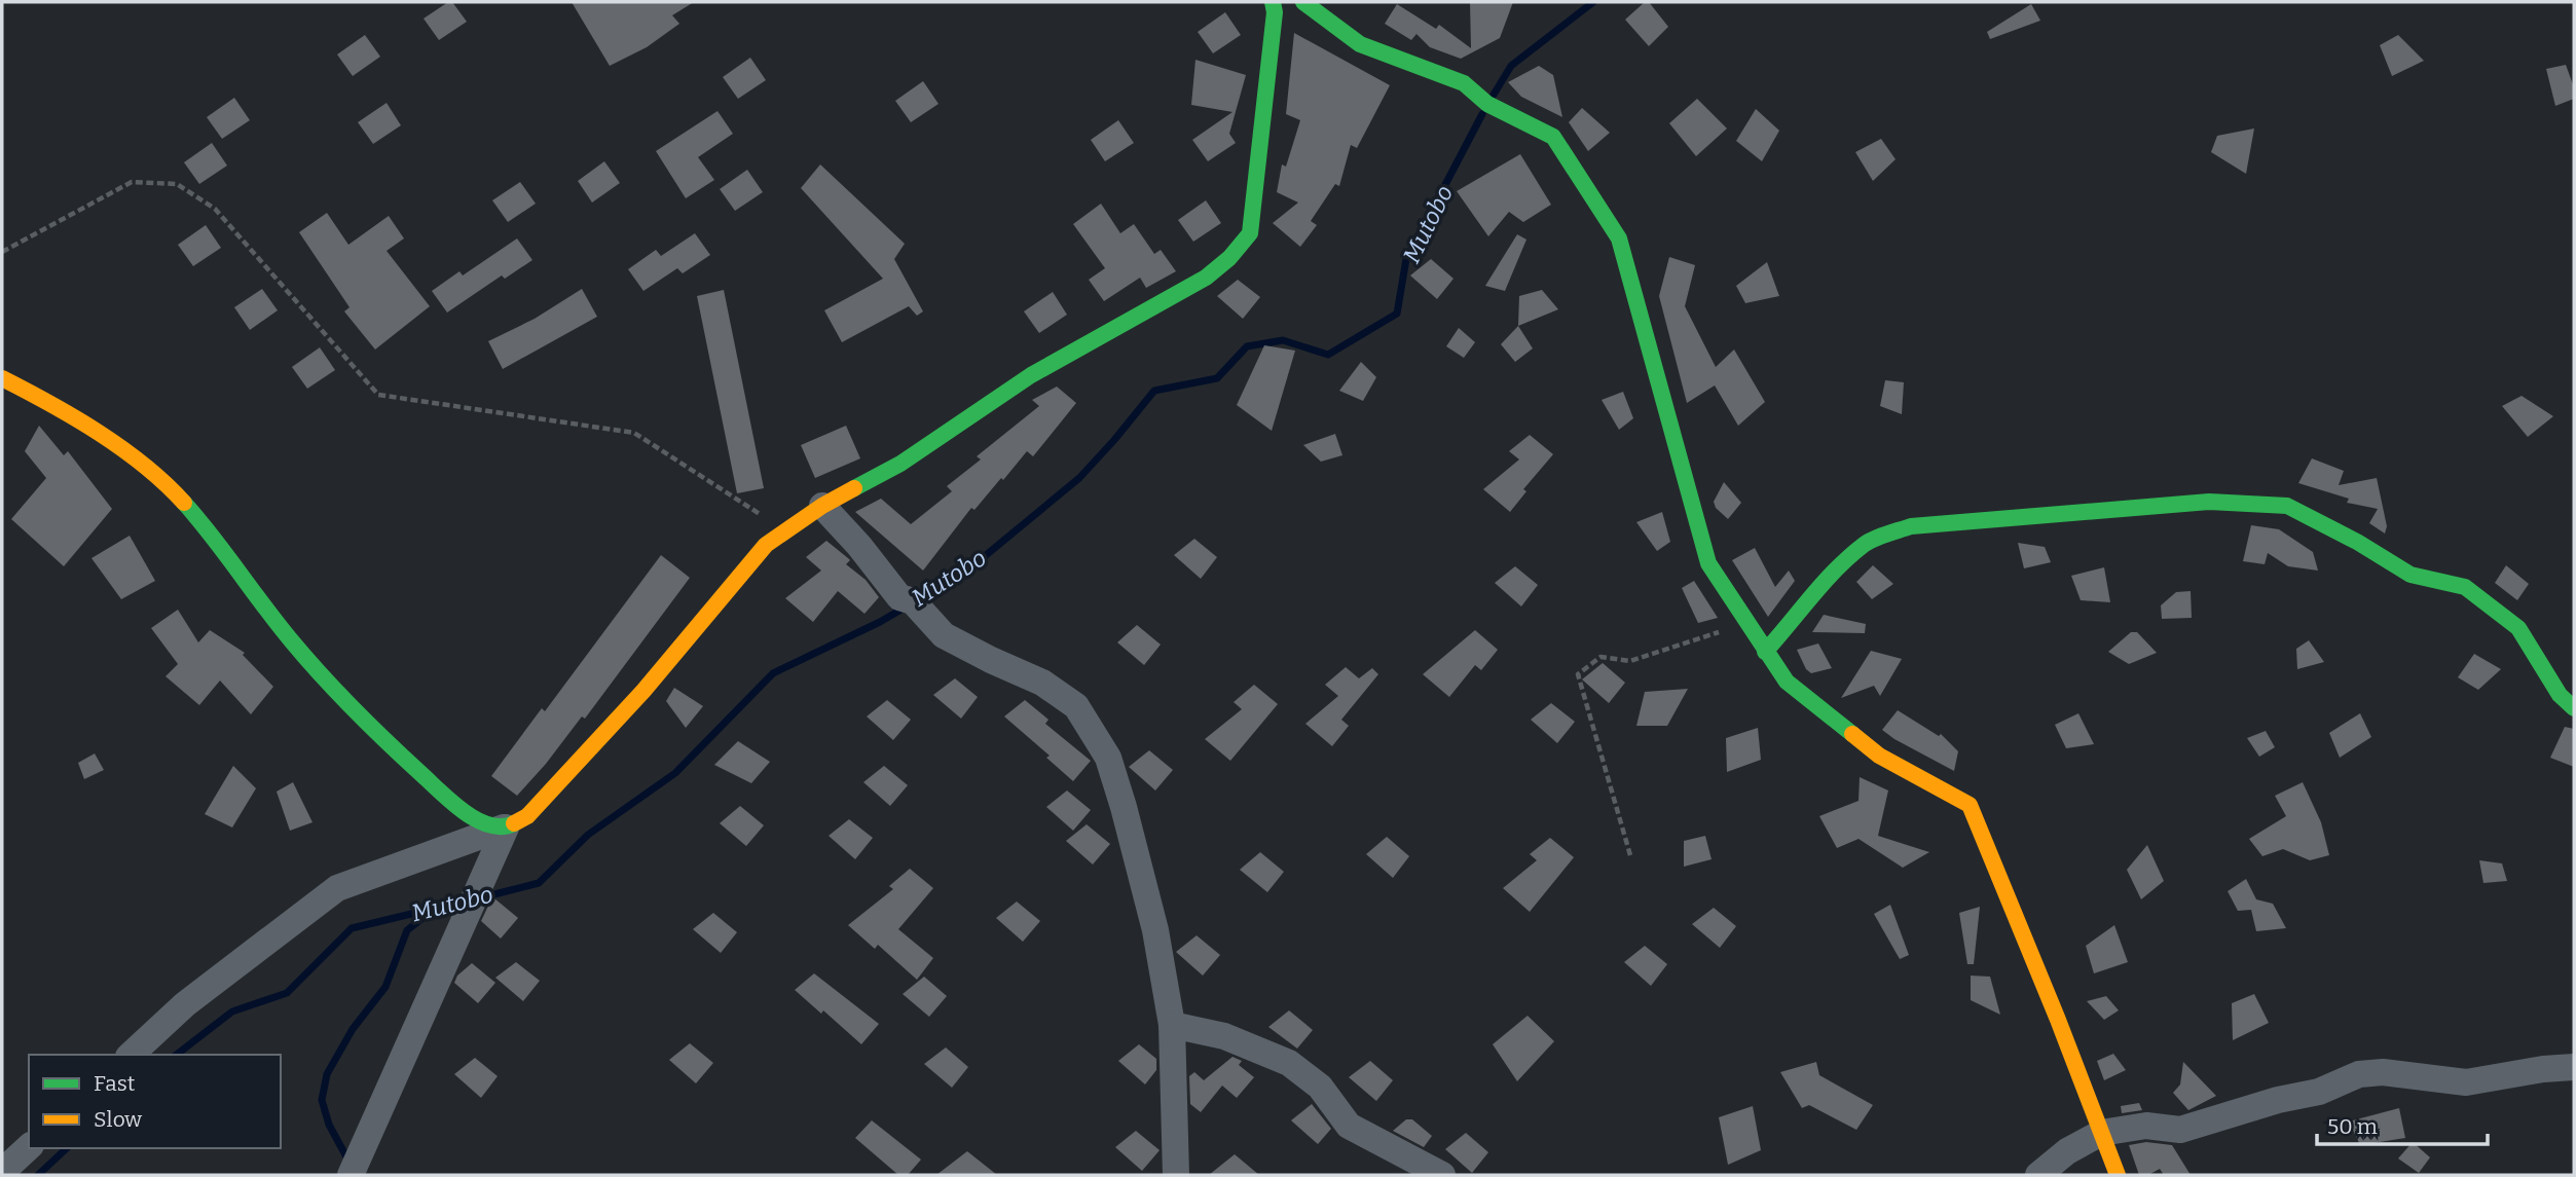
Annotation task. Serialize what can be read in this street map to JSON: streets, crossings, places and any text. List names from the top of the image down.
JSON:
{
  "water": ["Mutobo"],
  "legend": ["Fast", "Slow"],
  "scale_bar": "50 m"
}
